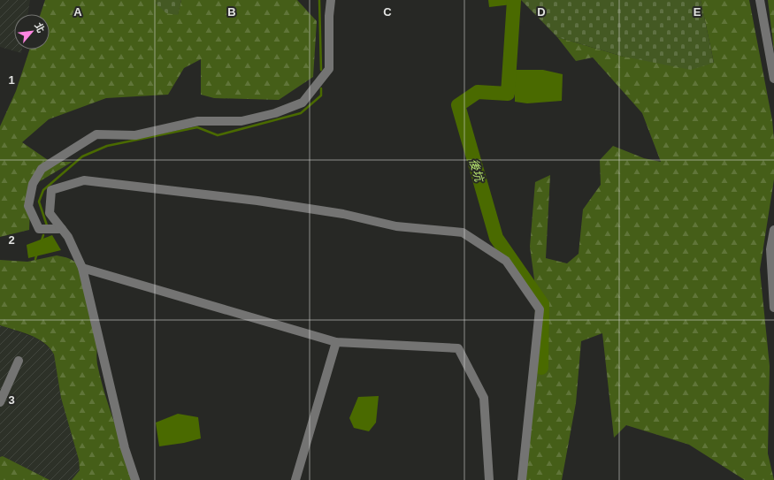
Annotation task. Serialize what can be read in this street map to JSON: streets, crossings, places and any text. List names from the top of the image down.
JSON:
{
  "water": ["後坑"],
  "north": "top right",
  "grid": {
    "columns": [
      "A",
      "B",
      "C",
      "D",
      "E"
    ],
    "rows": ["1", "2", "3"]
  }
}
